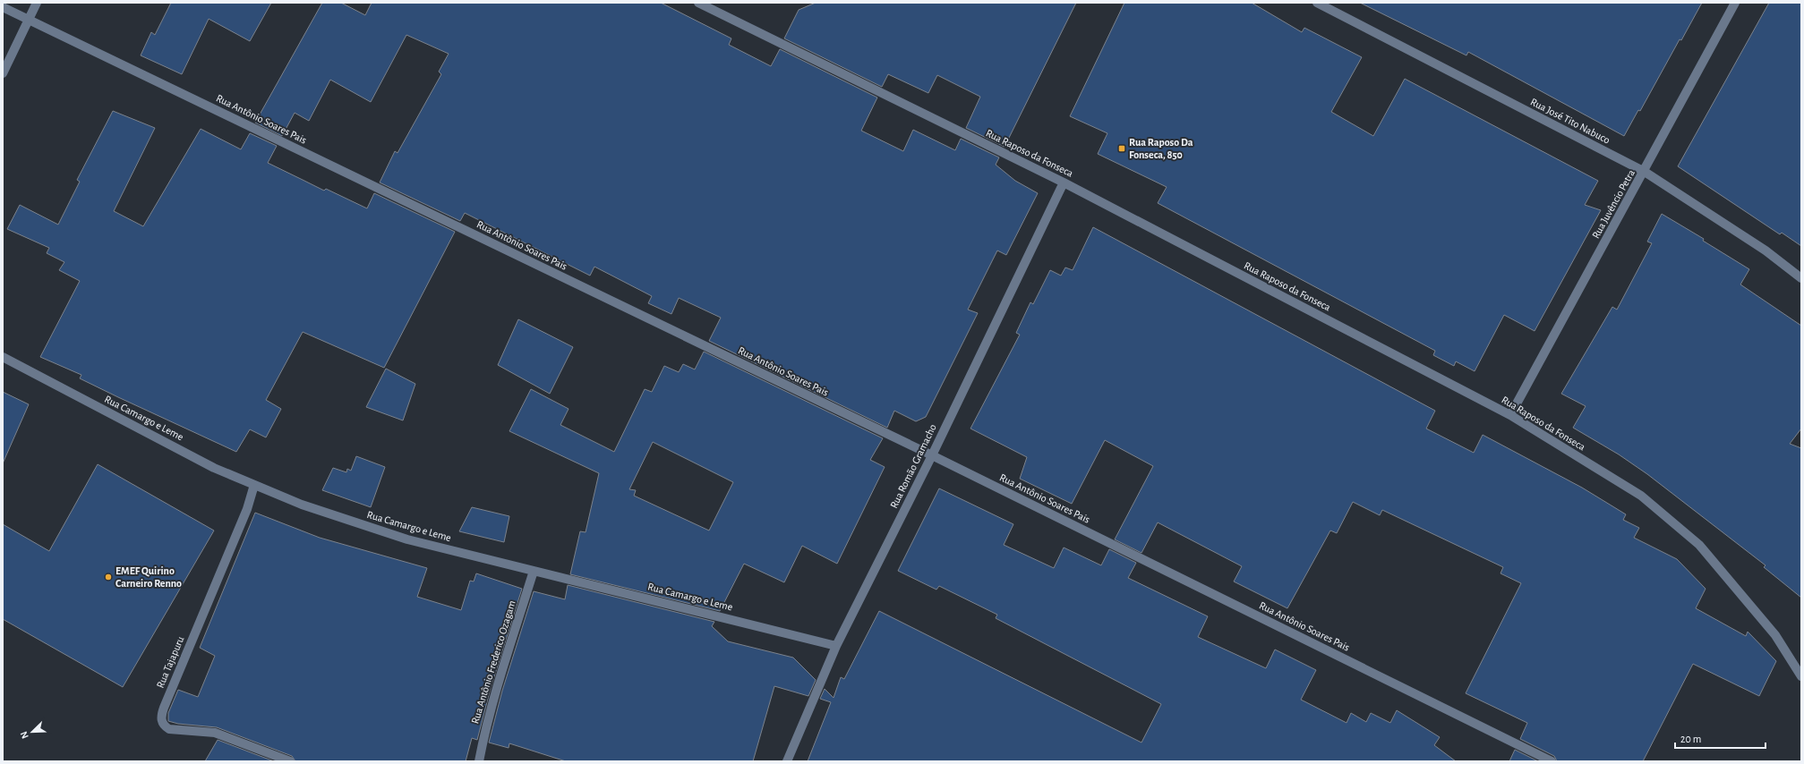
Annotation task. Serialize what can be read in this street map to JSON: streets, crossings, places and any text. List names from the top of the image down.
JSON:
{
  "streets": {
    "street": [
      "Rua Antônio Soares Pais",
      "Rua José Tito Nabuco",
      "Rua Raposo da Fonseca",
      "Rua Juvêncio Petra",
      "Rua Camargo e Leme",
      "Rua Romão Gramacho",
      "Rua Tajapuru",
      "Rua Antônio Frederico Ozagam"
    ]
  },
  "crossings": [
    ["Rua Antônio Soares Pais", "Rua Romão Gramacho"],
    ["Rua José Tito Nabuco", "Rua Juvêncio Petra"],
    ["Rua Raposo da Fonseca", "Rua Juvêncio Petra"],
    ["Rua Raposo da Fonseca", "Rua Romão Gramacho"],
    ["Rua Camargo e Leme", "Rua Romão Gramacho"],
    ["Rua Camargo e Leme", "Rua Tajapuru"],
    ["Rua Camargo e Leme", "Rua Antônio Frederico Ozagam"]
  ],
  "places": {
    "transit": ["Rua Raposo Da Fonseca, 850"],
    "other": ["EMEF Quirino Carneiro Renno"]
  },
  "scale_bar": "20 m",
  "north": "bottom left"
}
